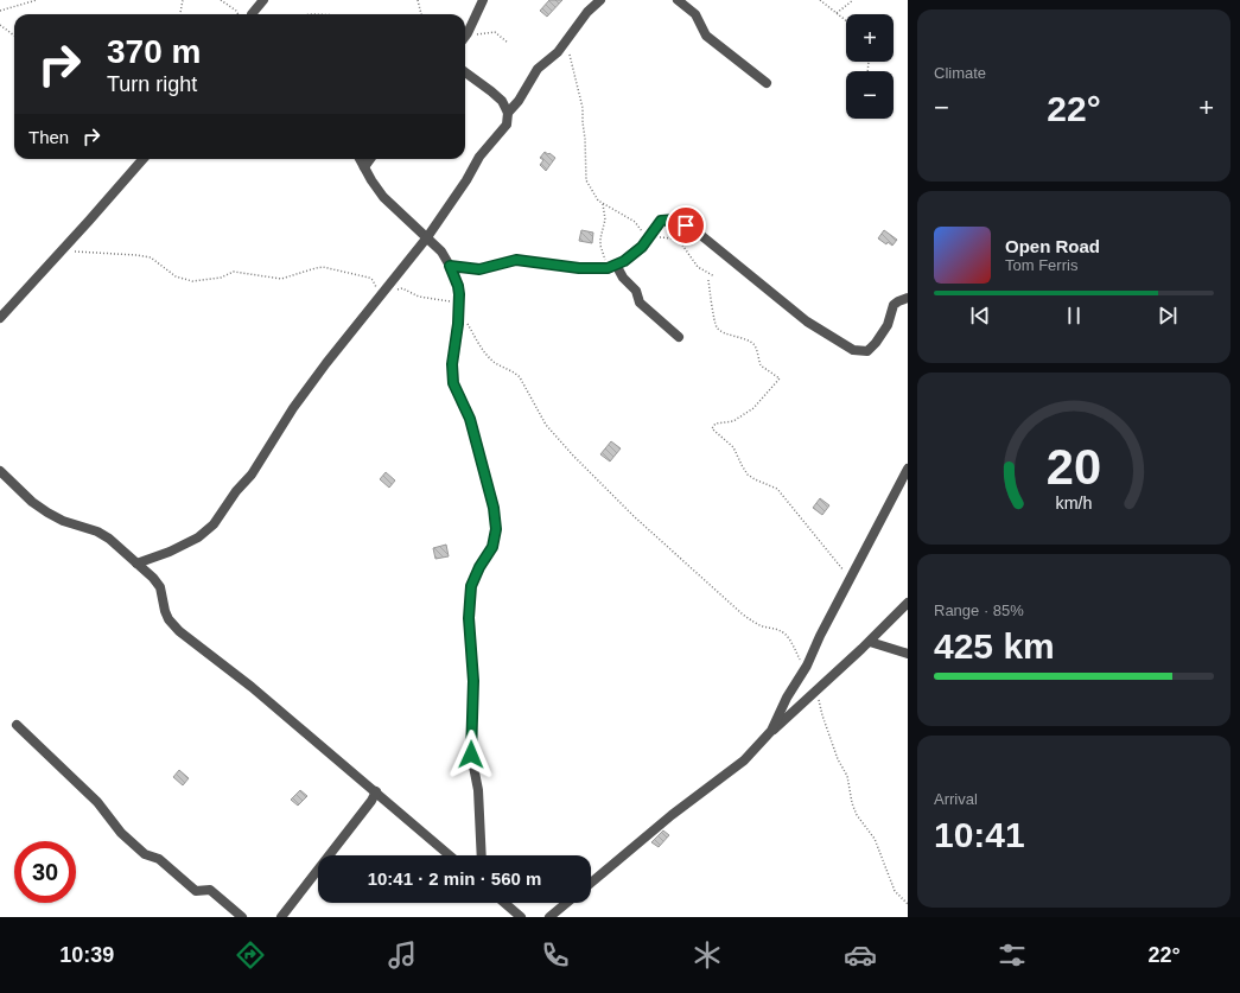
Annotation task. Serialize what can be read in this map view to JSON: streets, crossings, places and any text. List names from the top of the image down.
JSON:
{
  "page": {
    "tile": [
      "Climate",
      ["Range · 85%", "425 km"],
      ["Arrival", "10:41"]
    ],
    "map_buttons": ["+", "−"],
    "turn": ["370 m", "Turn right"],
    "heat": ["−", "22°", "+"],
    "then": "Then",
    "song": ["Open Road", "Tom Ferris"],
    "limit": "30",
    "trip": "10:41 · 2 min · 560 m",
    "tabs": ["10:39", "22°"],
    "gauge": ["20", "km/h"]
  }
}
